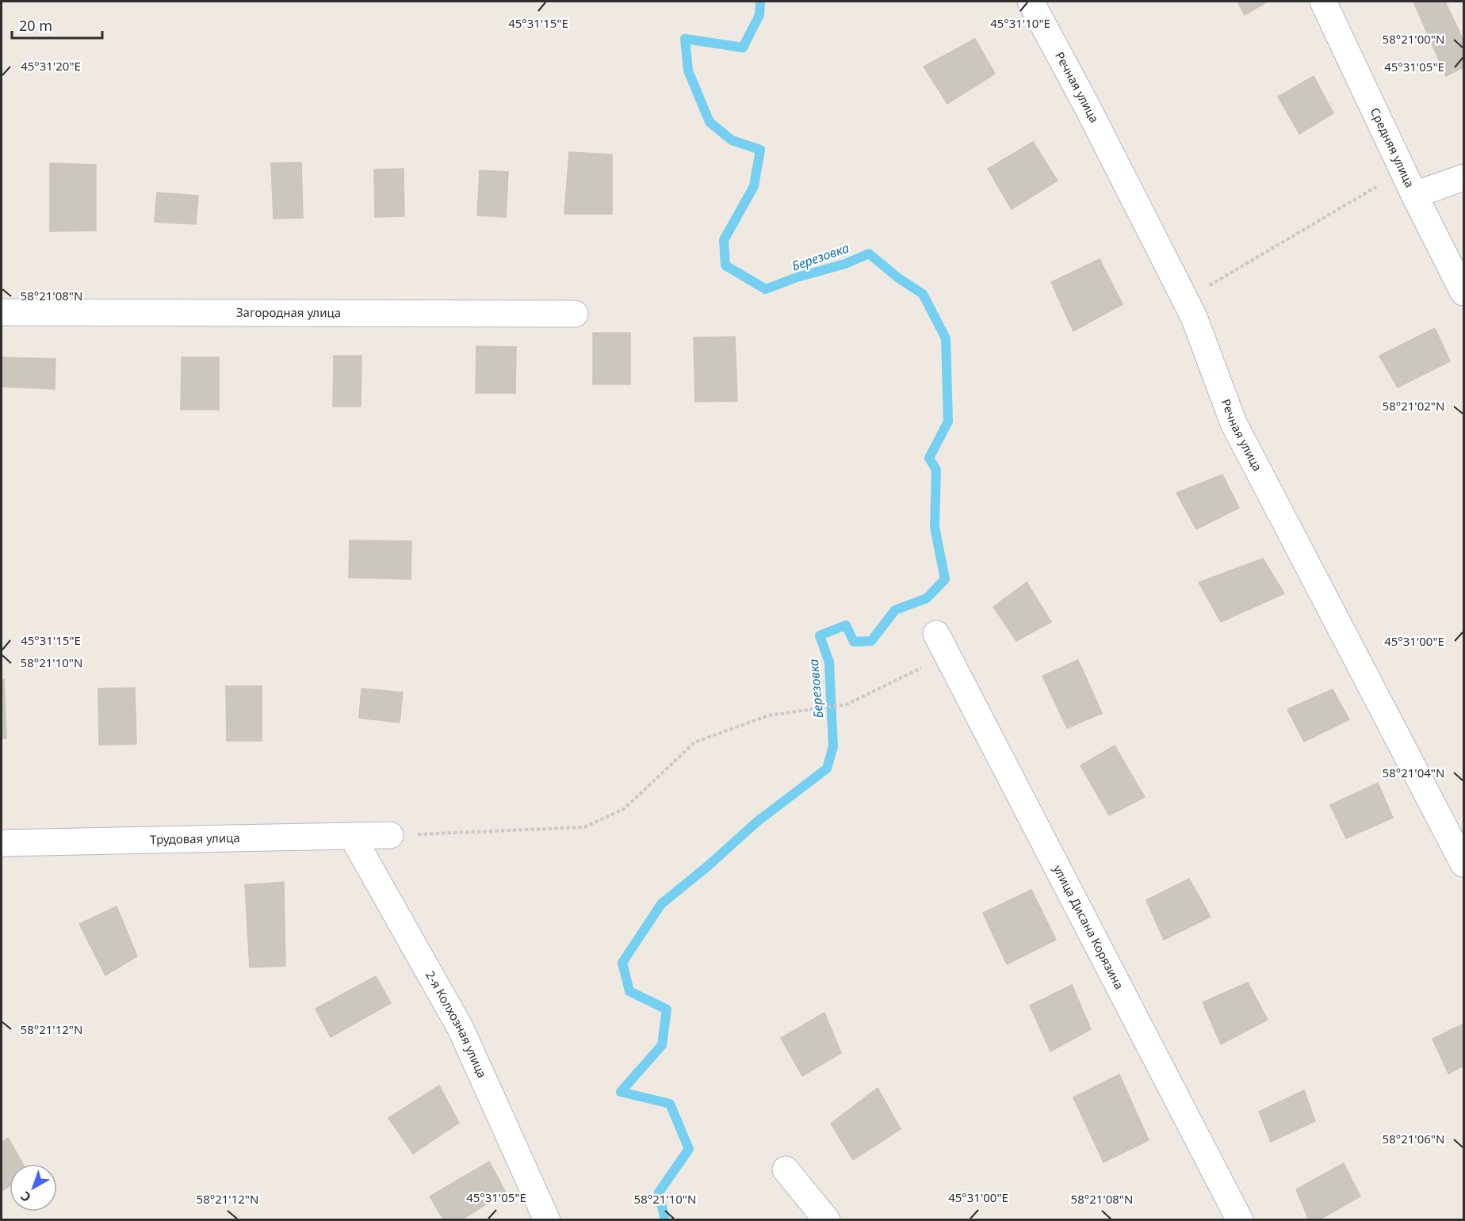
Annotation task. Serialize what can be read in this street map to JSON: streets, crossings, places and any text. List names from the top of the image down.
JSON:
{
  "streets": {
    "street": [
      "Речная улица",
      "Средняя улица",
      "Загородная улица",
      "Трудовая улица",
      "улица Дисана Корязина",
      "2-я Колхозная улица"
    ]
  },
  "crossings": [
    ["Трудовая улица", "2-я Колхозная улица"]
  ],
  "water": ["Березовка"],
  "scale_bar": "20 m",
  "north": "bottom left",
  "coordinates": [
    "45°31'15\"E",
    "45°31'10\"E",
    "58°21'00\"N",
    "45°31'20\"E",
    "45°31'05\"E",
    "58°21'08\"N",
    "58°21'02\"N",
    "45°31'00\"E",
    "58°21'10\"N",
    "58°21'04\"N",
    "58°21'12\"N",
    "58°21'06\"N"
  ]
}
